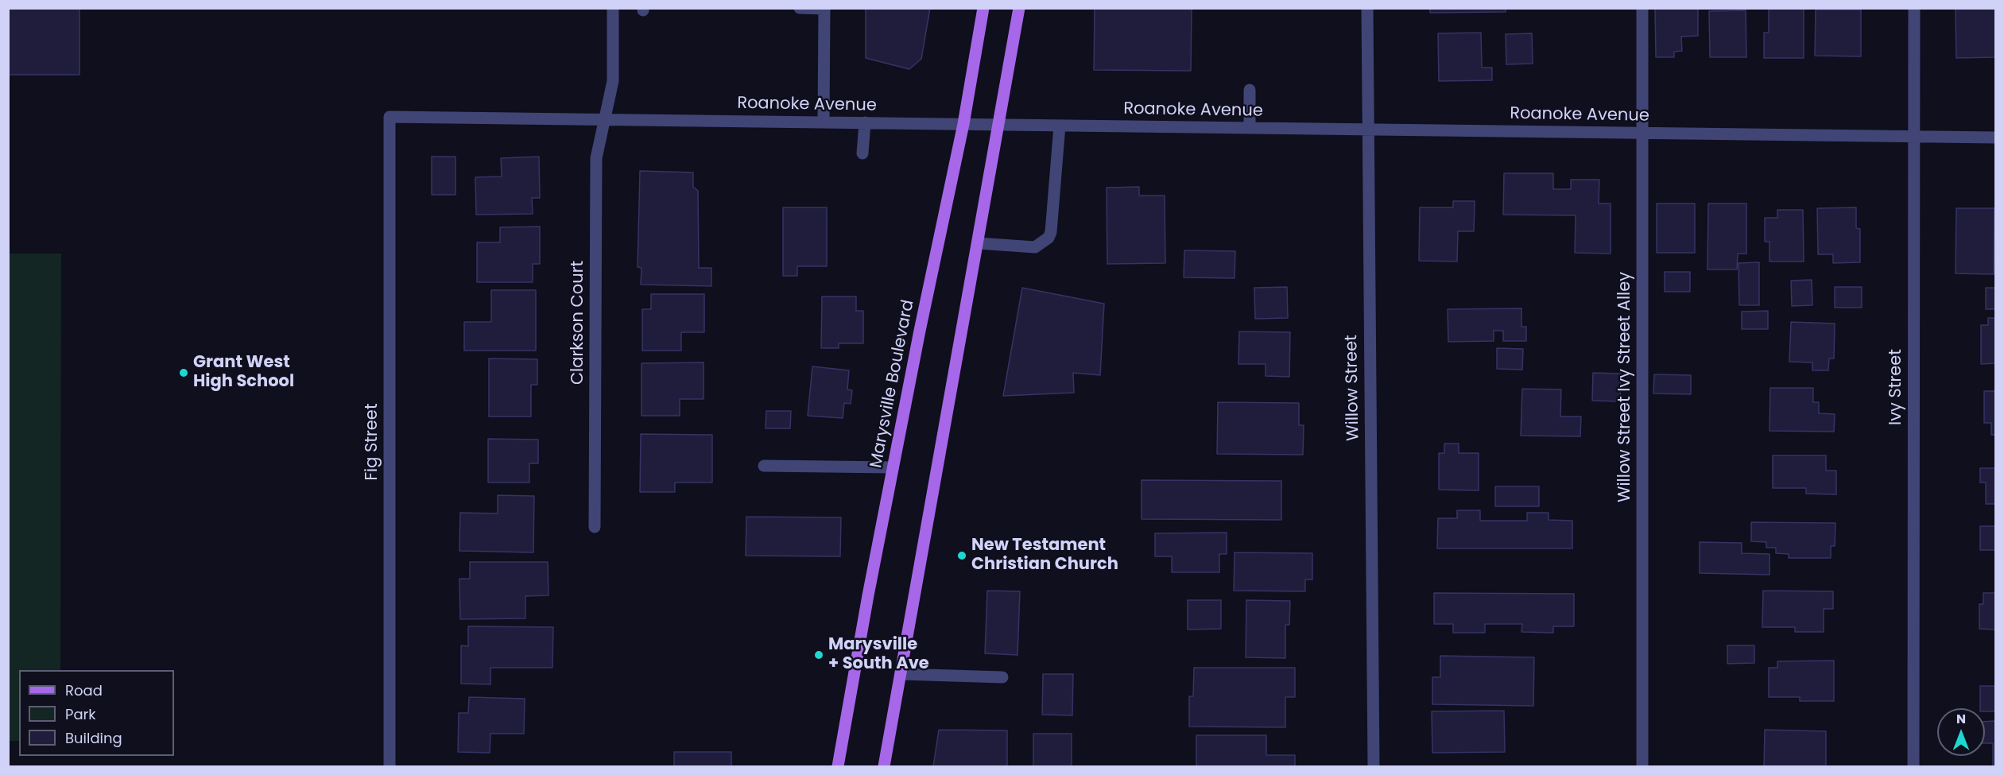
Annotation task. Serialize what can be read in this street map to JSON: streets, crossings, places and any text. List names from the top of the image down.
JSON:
{
  "streets": {
    "main road": ["Marysville Boulevard"],
    "street": [
      "Roanoke Avenue",
      "Clarkson Court",
      "Willow Street Ivy Street Alley",
      "Ivy Street",
      "Willow Street",
      "Fig Street"
    ]
  },
  "crossings": [
    ["Roanoke Avenue", "Clarkson Court"],
    ["Roanoke Avenue", "Marysville Boulevard"],
    ["Roanoke Avenue", "Willow Street Ivy Street Alley"],
    ["Roanoke Avenue", "Ivy Street"],
    ["Roanoke Avenue", "Willow Street"],
    ["Roanoke Avenue", "Fig Street"]
  ],
  "places": ["Grant West High School", "New Testament Christian Church", "Marysville + South Ave"],
  "legend": ["Road", "Park", "Building"],
  "north": "top"
}
